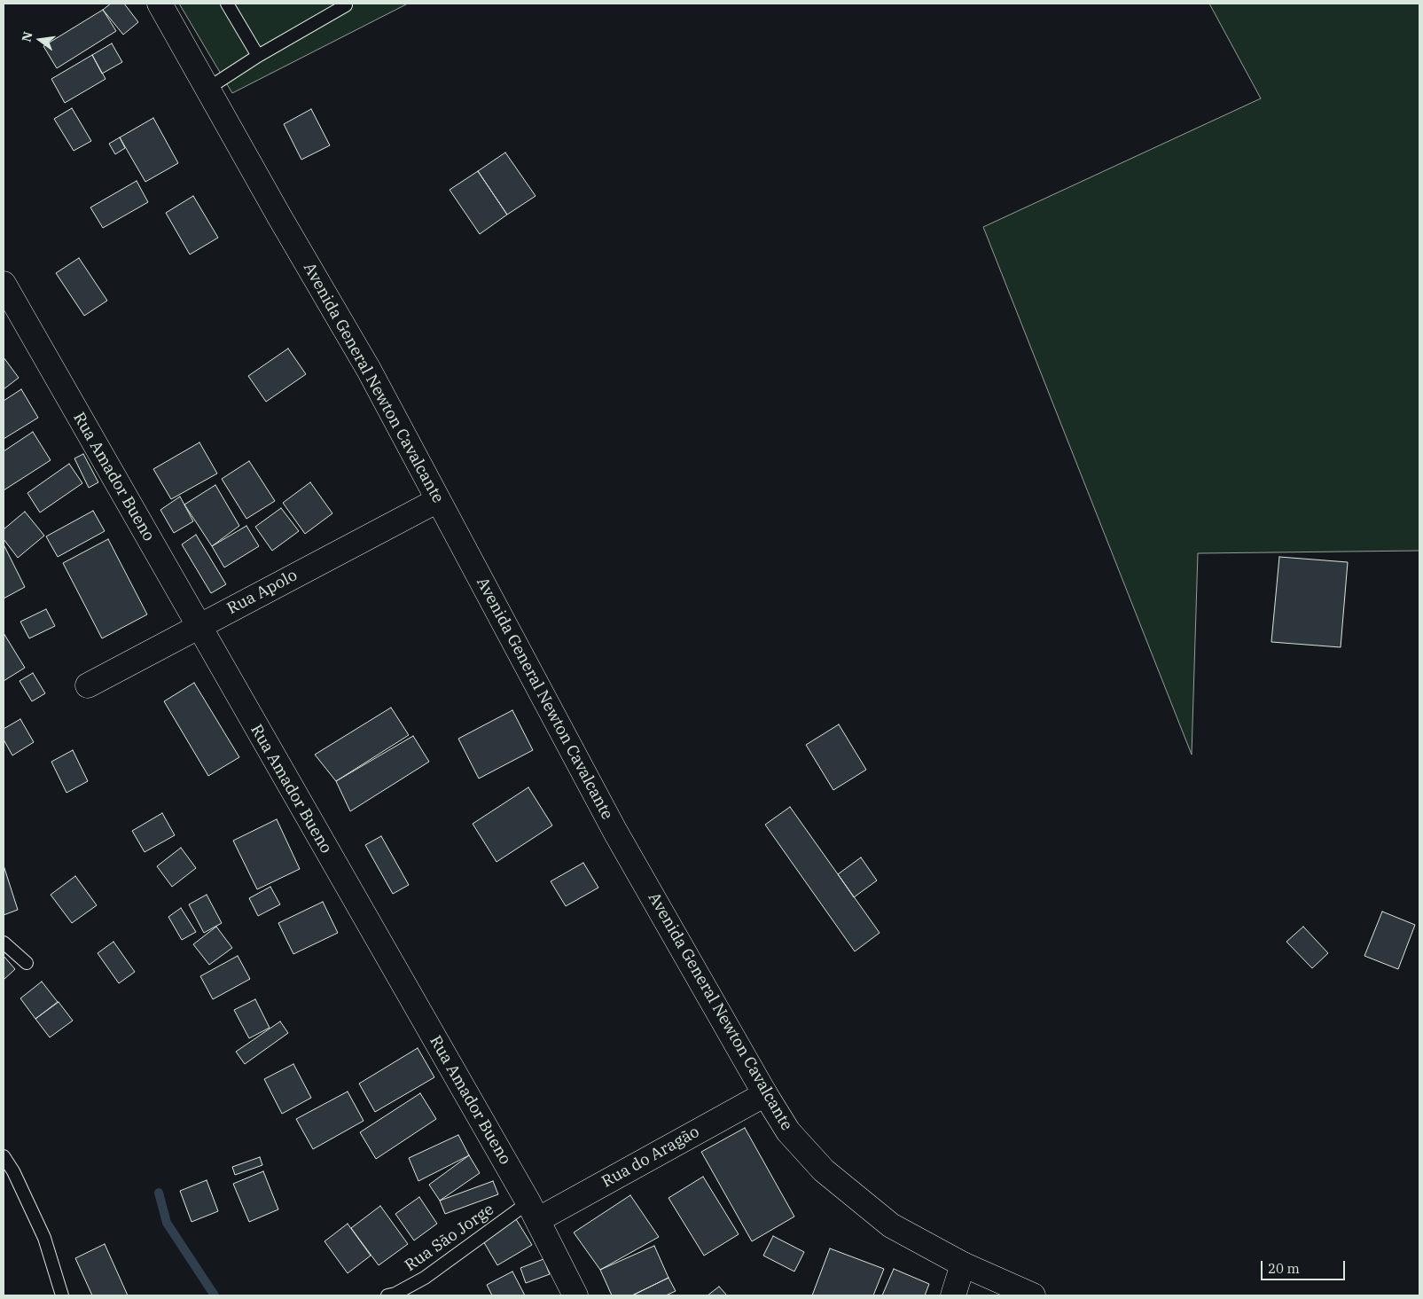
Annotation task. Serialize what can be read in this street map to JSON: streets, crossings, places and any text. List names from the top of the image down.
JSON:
{
  "streets": {
    "street": [
      "Avenida General Newton Cavalcante",
      "Rua Amador Bueno",
      "Rua Apolo",
      "Rua do Aragão"
    ],
    "lane": ["Rua São Jorge"]
  },
  "crossings": [
    ["Avenida General Newton Cavalcante", "Rua Apolo"],
    ["Avenida General Newton Cavalcante", "Rua do Aragão"],
    ["Rua Amador Bueno", "Rua Apolo"],
    ["Rua Amador Bueno", "Rua do Aragão"],
    ["Rua Amador Bueno", "Rua São Jorge"],
    ["Rua do Aragão", "Rua São Jorge"]
  ],
  "scale_bar": "20 m",
  "north": "left"
}
